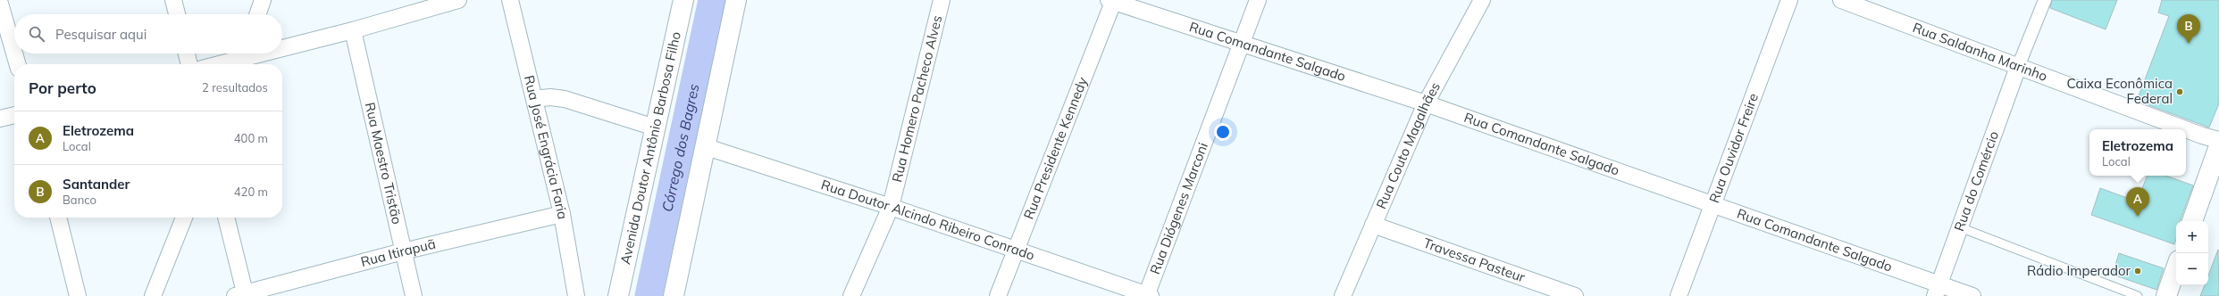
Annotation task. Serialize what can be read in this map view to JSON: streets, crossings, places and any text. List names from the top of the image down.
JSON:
{
  "streets": {
    "main road": ["Avenida Doutor Antônio Barbosa Filho"],
    "street": [
      "Rua Comandante Salgado",
      "Rua Saldanha Marinho",
      "Rua Homero Pacheco Alves",
      "Rua Couto Magalhães",
      "Rua José Engrácia Faria",
      "Rua Presidente Kennedy",
      "Rua Ouvidor Freire",
      "Rua Maestro Tristão",
      "Rua do Comércio",
      "Rua Diógenes Marconi",
      "Rua Doutor Alcindo Ribeiro Conrado",
      "Rua Itirapuã",
      "Travessa Pasteur"
    ]
  },
  "crossings": [
    ["Rua Comandante Salgado", "Rua Couto Magalhães"],
    ["Rua Comandante Salgado", "Rua Presidente Kennedy"],
    ["Rua Comandante Salgado", "Rua Ouvidor Freire"],
    ["Rua Comandante Salgado", "Rua do Comércio"],
    ["Rua Comandante Salgado", "Rua Diógenes Marconi"],
    ["Rua Saldanha Marinho", "Rua do Comércio"],
    ["Rua Homero Pacheco Alves", "Rua Doutor Alcindo Ribeiro Conrado"],
    ["Rua Couto Magalhães", "Travessa Pasteur"],
    ["Rua José Engrácia Faria", "Rua Itirapuã"],
    ["Rua Presidente Kennedy", "Rua Doutor Alcindo Ribeiro Conrado"],
    ["Rua Maestro Tristão", "Rua Itirapuã"],
    ["Rua Diógenes Marconi", "Rua Doutor Alcindo Ribeiro Conrado"]
  ],
  "water": ["Córrego dos Bagres"],
  "places": ["Caixa Econômica Federal", "Rádio Imperador"],
  "page": {
    "pins": ["B", "A"],
    "search": "Pesquisar aqui",
    "heading": ["Por perto", "2 resultados"],
    "list": [
      {
        "mark": "A",
        "name": "Eletrozema",
        "note": "Local",
        "value": "400 m"
      },
      {
        "mark": "B",
        "name": "Santander",
        "note": "Banco",
        "value": "420 m"
      }
    ],
    "popup": ["Eletrozema", "Local"],
    "map_buttons": ["+", "−"]
  }
}
